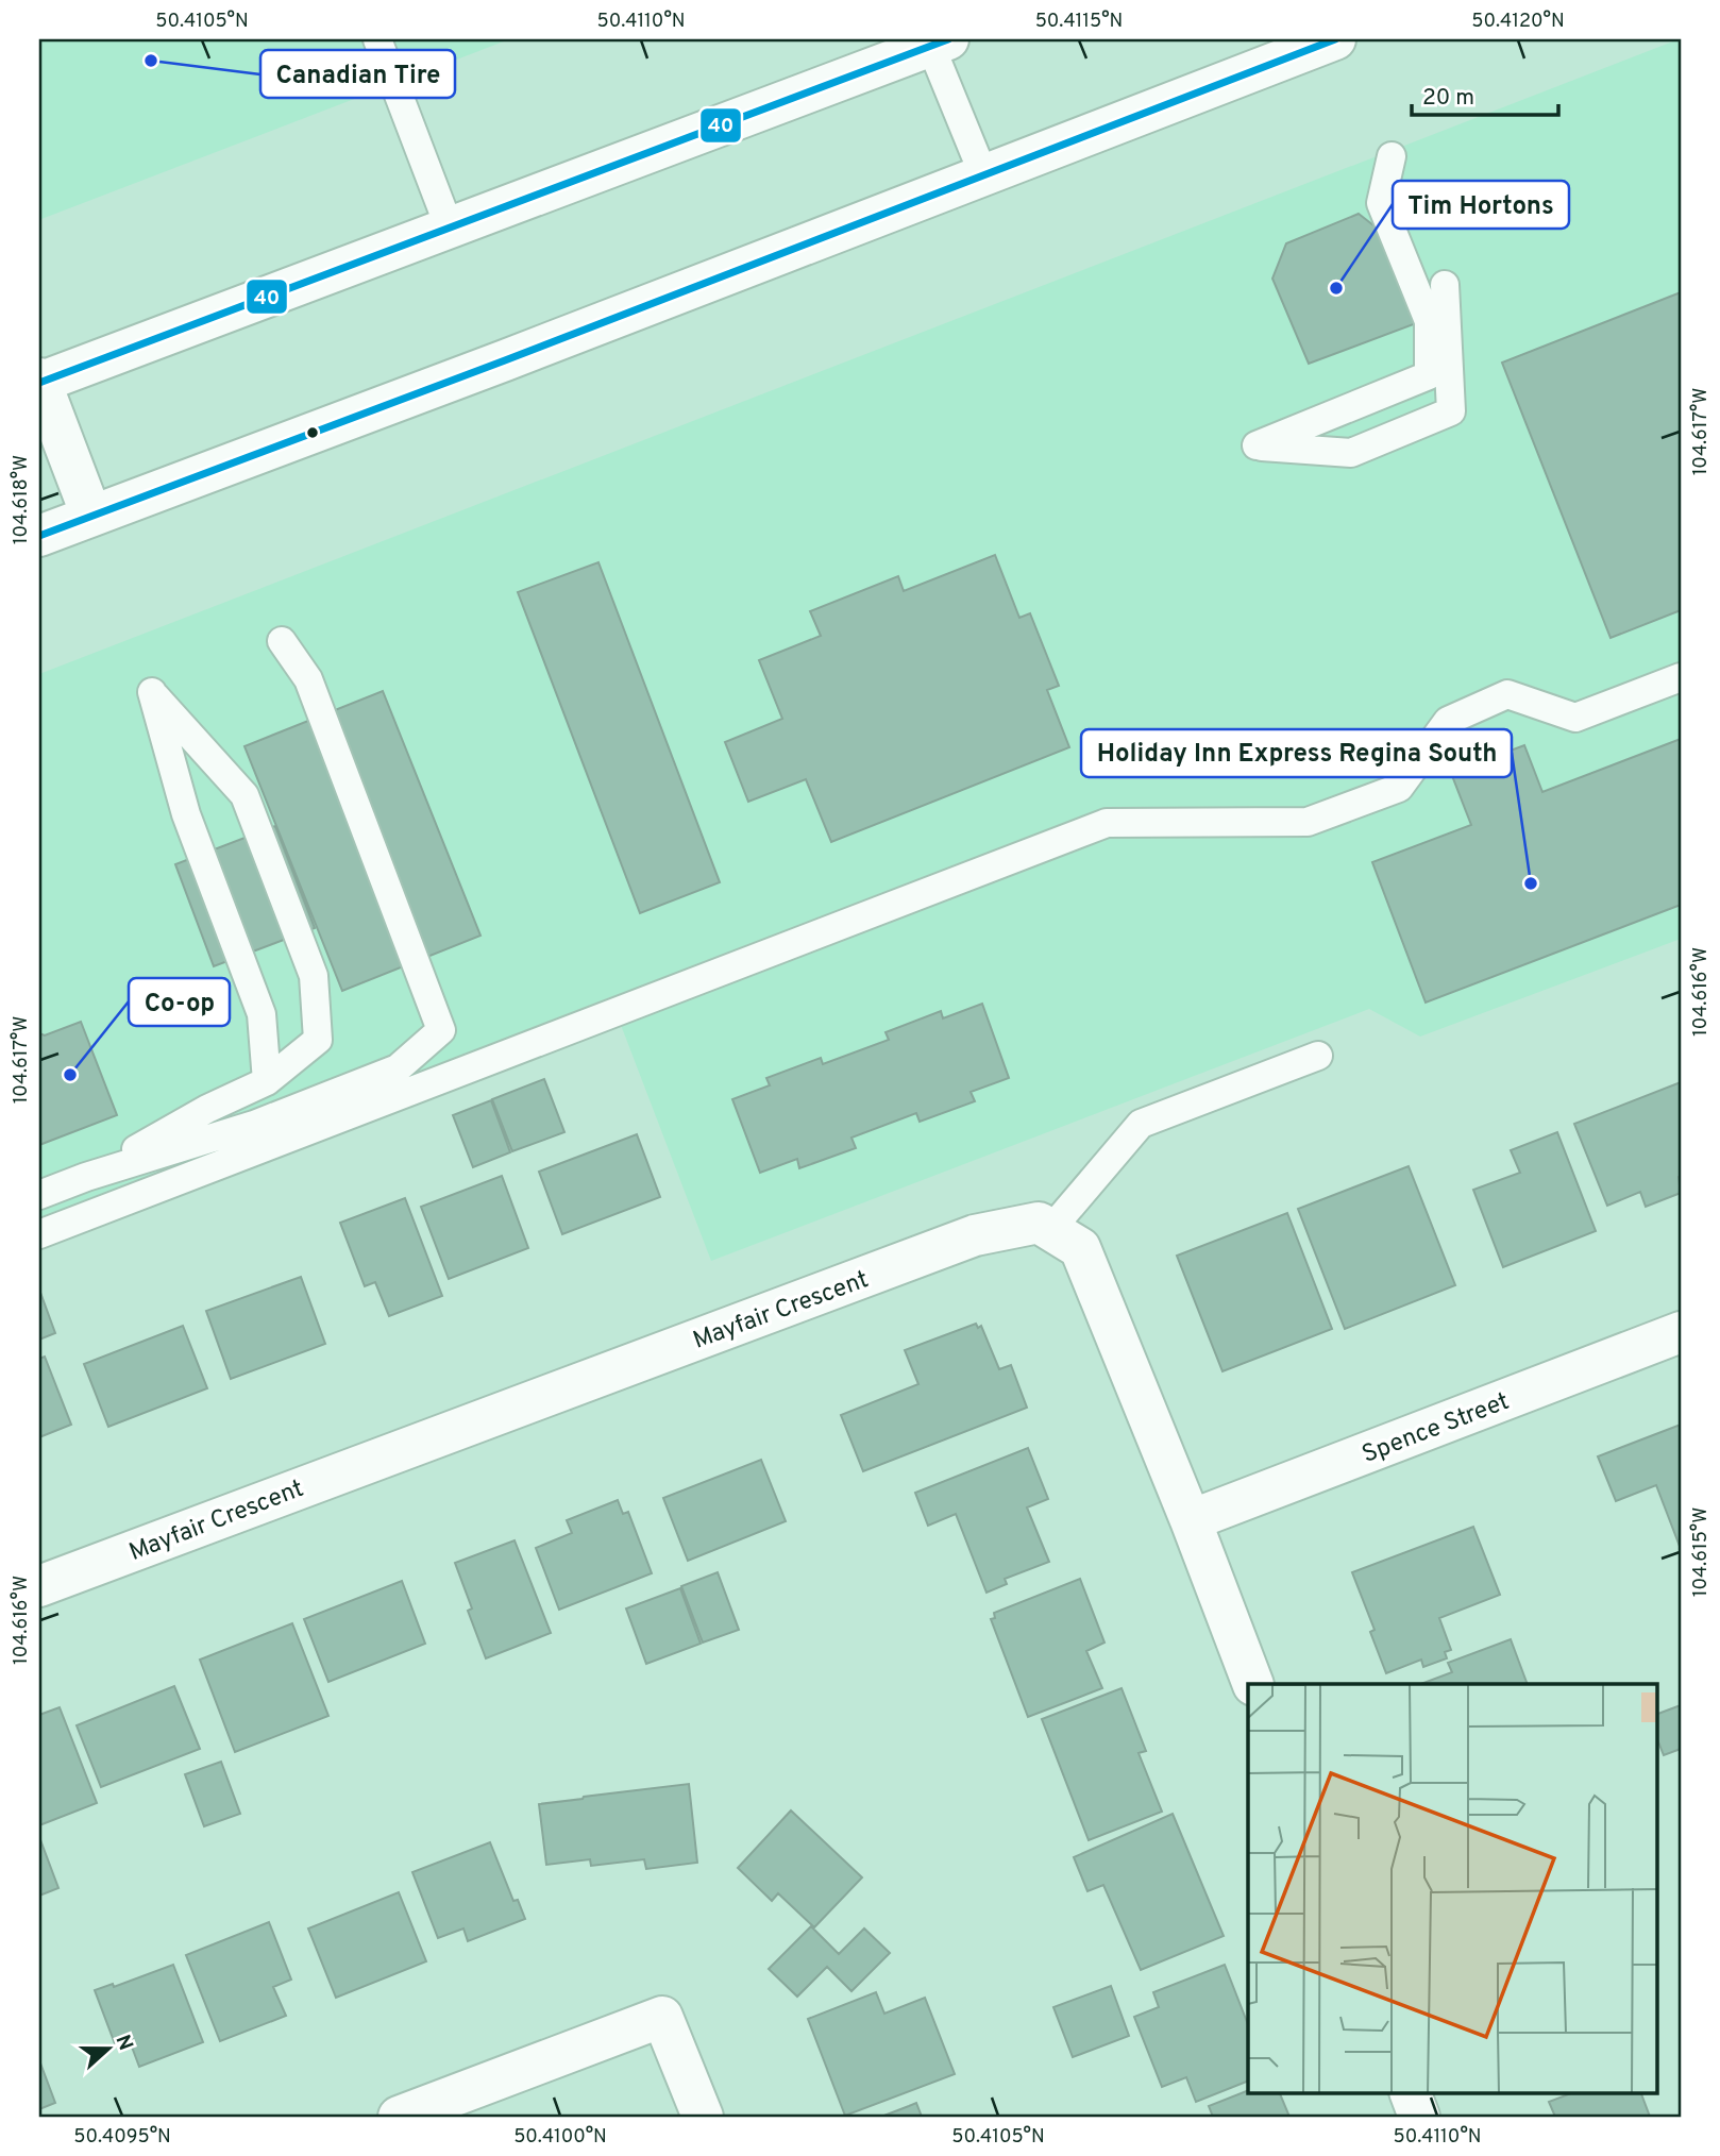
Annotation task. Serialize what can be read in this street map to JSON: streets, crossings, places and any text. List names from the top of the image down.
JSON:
{
  "streets": {
    "street": ["Mayfair Crescent", "Spence Street"]
  },
  "crossings": [
    ["Mayfair Crescent", "Spence Street"]
  ],
  "places": [
    "Canadian Tire",
    "Tim Hortons",
    "Holiday Inn Express Regina South",
    "Co-op"
  ],
  "lines": ["transit line 40"],
  "scale_bar": "20 m",
  "north": "right",
  "coordinates": [
    "50.4105°N",
    "50.4110°N",
    "50.4115°N",
    "50.4120°N",
    "104.617°W",
    "104.618°W",
    "104.616°W",
    "104.615°W",
    "50.4095°N",
    "50.4100°N"
  ]
}
